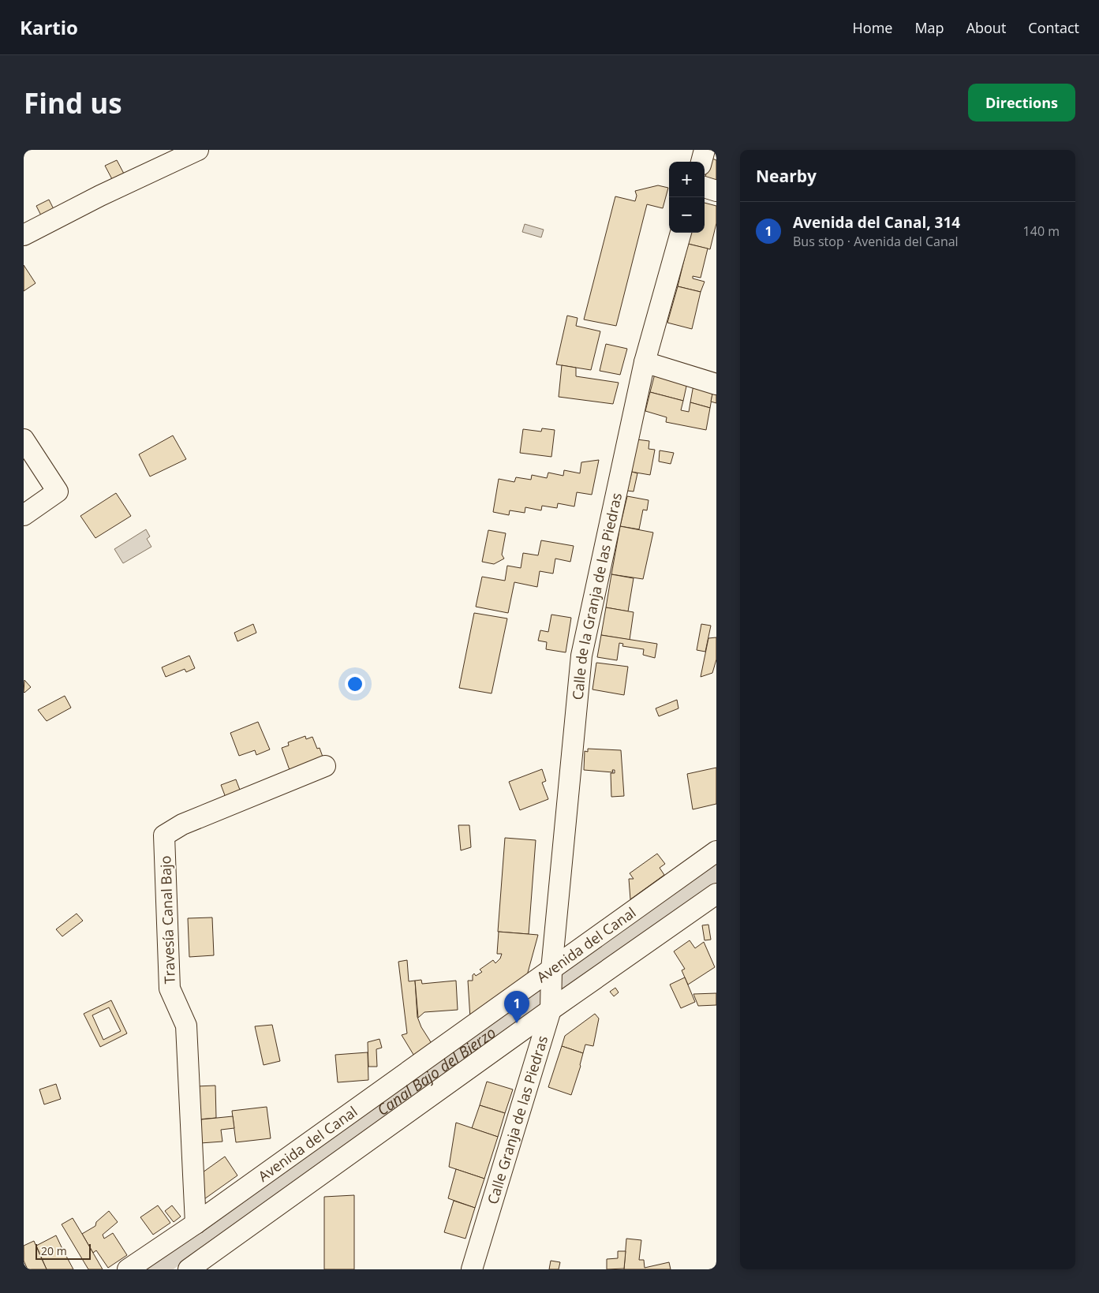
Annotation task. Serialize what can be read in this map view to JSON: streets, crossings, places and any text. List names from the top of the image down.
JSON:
{
  "streets": {
    "street": [
      "Calle de la Granja de las Piedras",
      "Travesía Canal Bajo",
      "Avenida del Canal",
      "Calle Granja de las Piedras"
    ]
  },
  "crossings": [
    ["Calle de la Granja de las Piedras", "Avenida del Canal"],
    ["Calle de la Granja de las Piedras", "Calle Granja de las Piedras"],
    ["Travesía Canal Bajo", "Avenida del Canal"],
    ["Avenida del Canal", "Calle Granja de las Piedras"]
  ],
  "water": ["Canal Bajo del Bierzo"],
  "scale_bar": "20 m",
  "page": {
    "header": "Kartio",
    "nav": [
      "Home",
      "Map",
      "About",
      "Contact"
    ],
    "buttons": "Directions",
    "title": "Find us",
    "heading": "Nearby",
    "map_buttons": ["+", "−"],
    "list": [
      {
        "mark": "1",
        "name": "Avenida del Canal, 314",
        "note": "Bus stop · Avenida del Canal",
        "value": "140 m"
      }
    ],
    "pins": "1",
    "scale": "20 m"
  }
}
